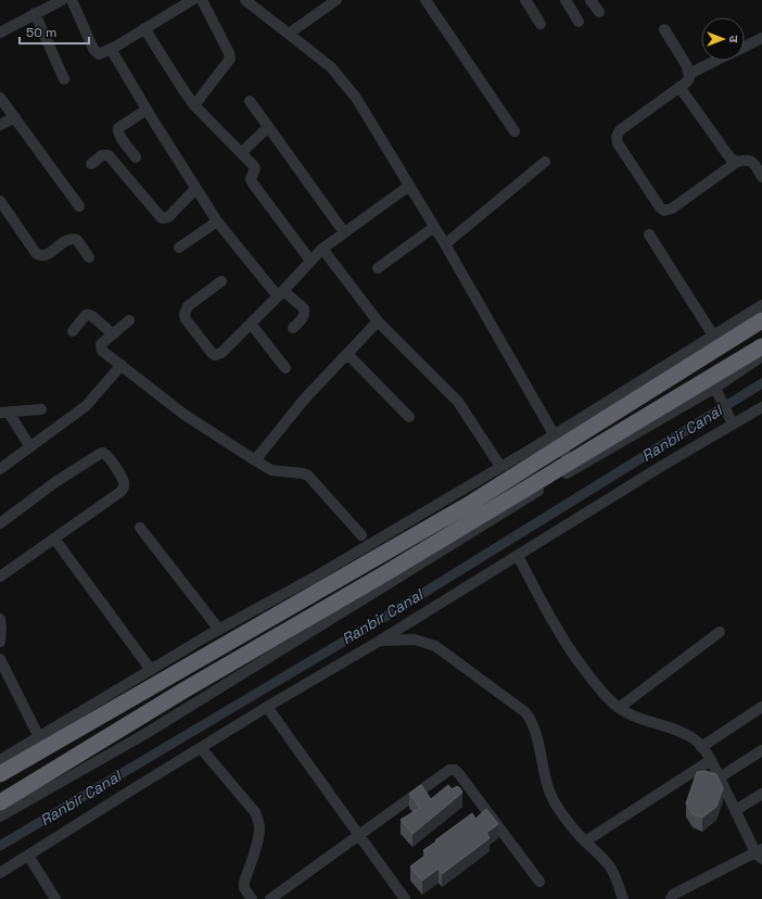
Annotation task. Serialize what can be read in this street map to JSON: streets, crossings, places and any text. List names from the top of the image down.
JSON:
{
  "water": ["Ranbir Canal"],
  "scale_bar": "50 m",
  "north": "right"
}
